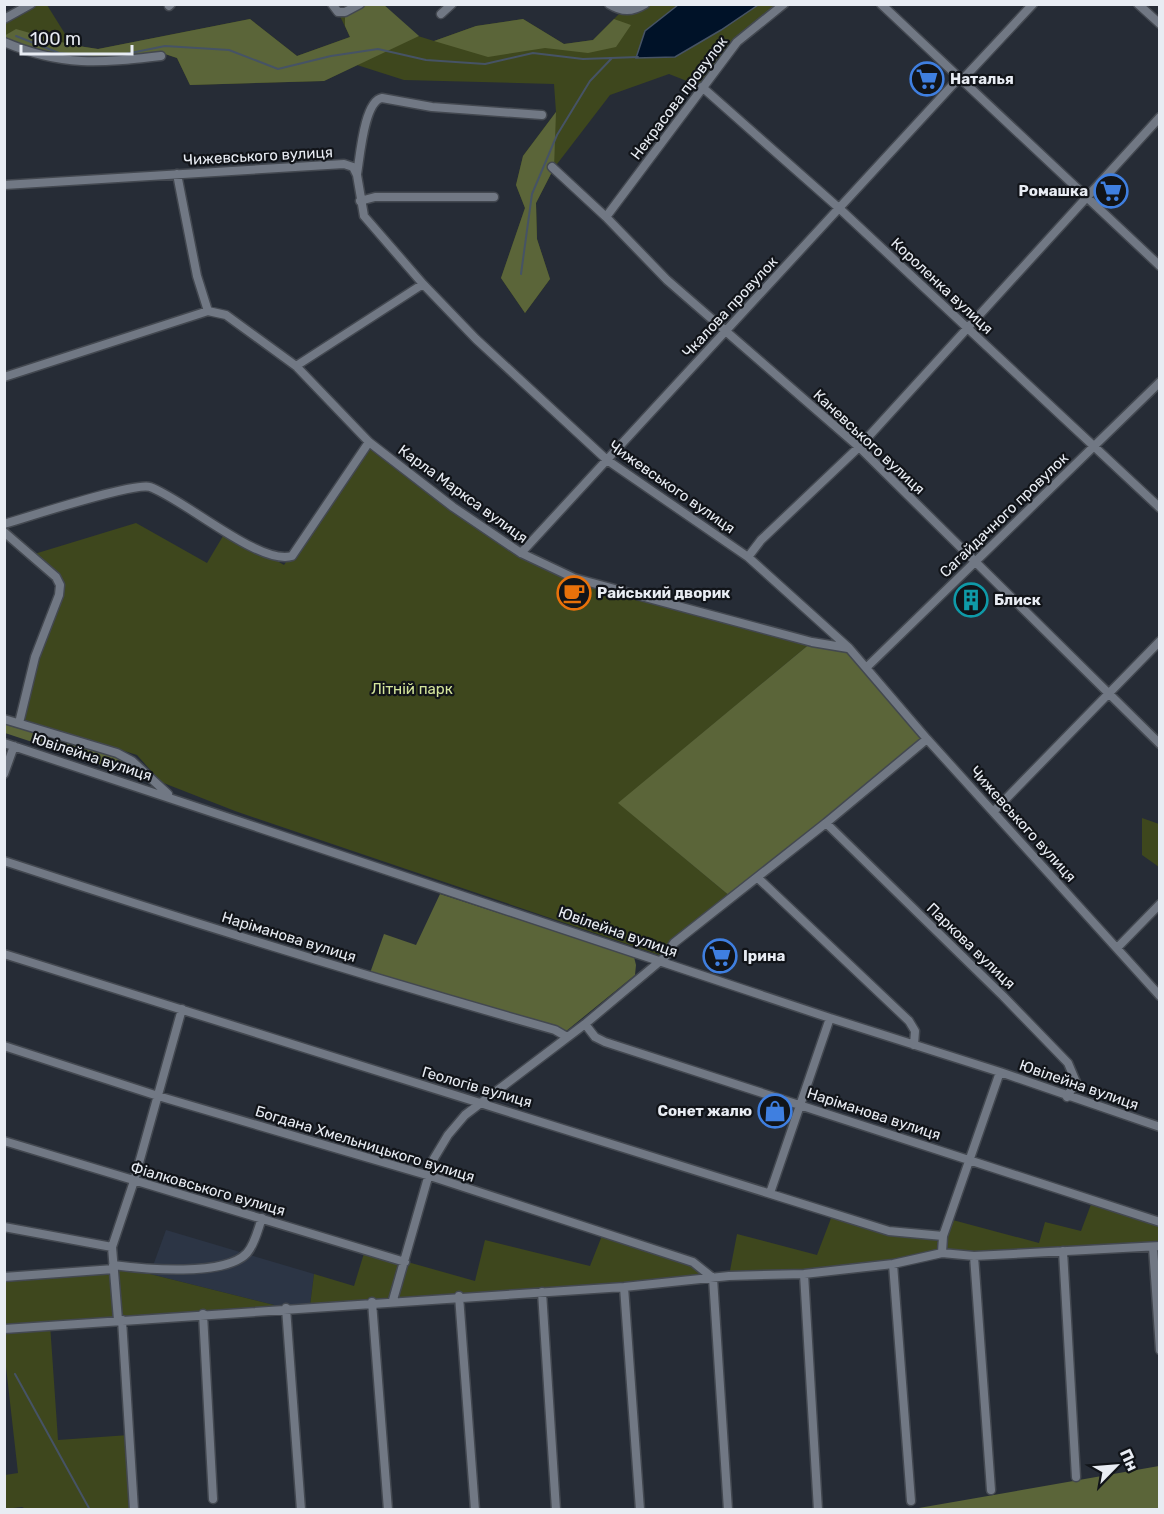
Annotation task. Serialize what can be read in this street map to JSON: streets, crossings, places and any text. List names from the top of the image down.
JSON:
{
  "streets": {
    "street": [
      "Некрасова провулок",
      "Чижевського вулиця",
      "Короленка вулиця",
      "Чкалова провулок",
      "Каневського вулиця",
      "Карла Маркса вулиця",
      "Сагайдачного провулок",
      "Ювілейна вулиця",
      "Наріманова вулиця",
      "Паркова вулиця",
      "Геологів вулиця",
      "Богдана Хмельницького вулиця",
      "Фіалковського вулиця"
    ]
  },
  "crossings": [
    ["Некрасова провулок", "Короленка вулиця"],
    ["Некрасова провулок", "Каневського вулиця"],
    ["Чижевського вулиця", "Чкалова провулок"],
    ["Чижевського вулиця", "Карла Маркса вулиця"],
    ["Чижевського вулиця", "Сагайдачного провулок"],
    ["Короленка вулиця", "Чкалова провулок"],
    ["Короленка вулиця", "Сагайдачного провулок"],
    ["Чкалова провулок", "Каневського вулиця"],
    ["Чкалова провулок", "Карла Маркса вулиця"],
    ["Каневського вулиця", "Сагайдачного провулок"],
    ["Ювілейна вулиця", "Паркова вулиця"]
  ],
  "parks": ["Літній парк"],
  "places": {
    "supermarket": ["Наталья", "Ромашка", "Ірина"],
    "cafe": ["Райський дворик"],
    "building": ["Блиск"],
    "shop": ["Сонет жалю"]
  },
  "scale_bar": "100 m",
  "north": "top right"
}
